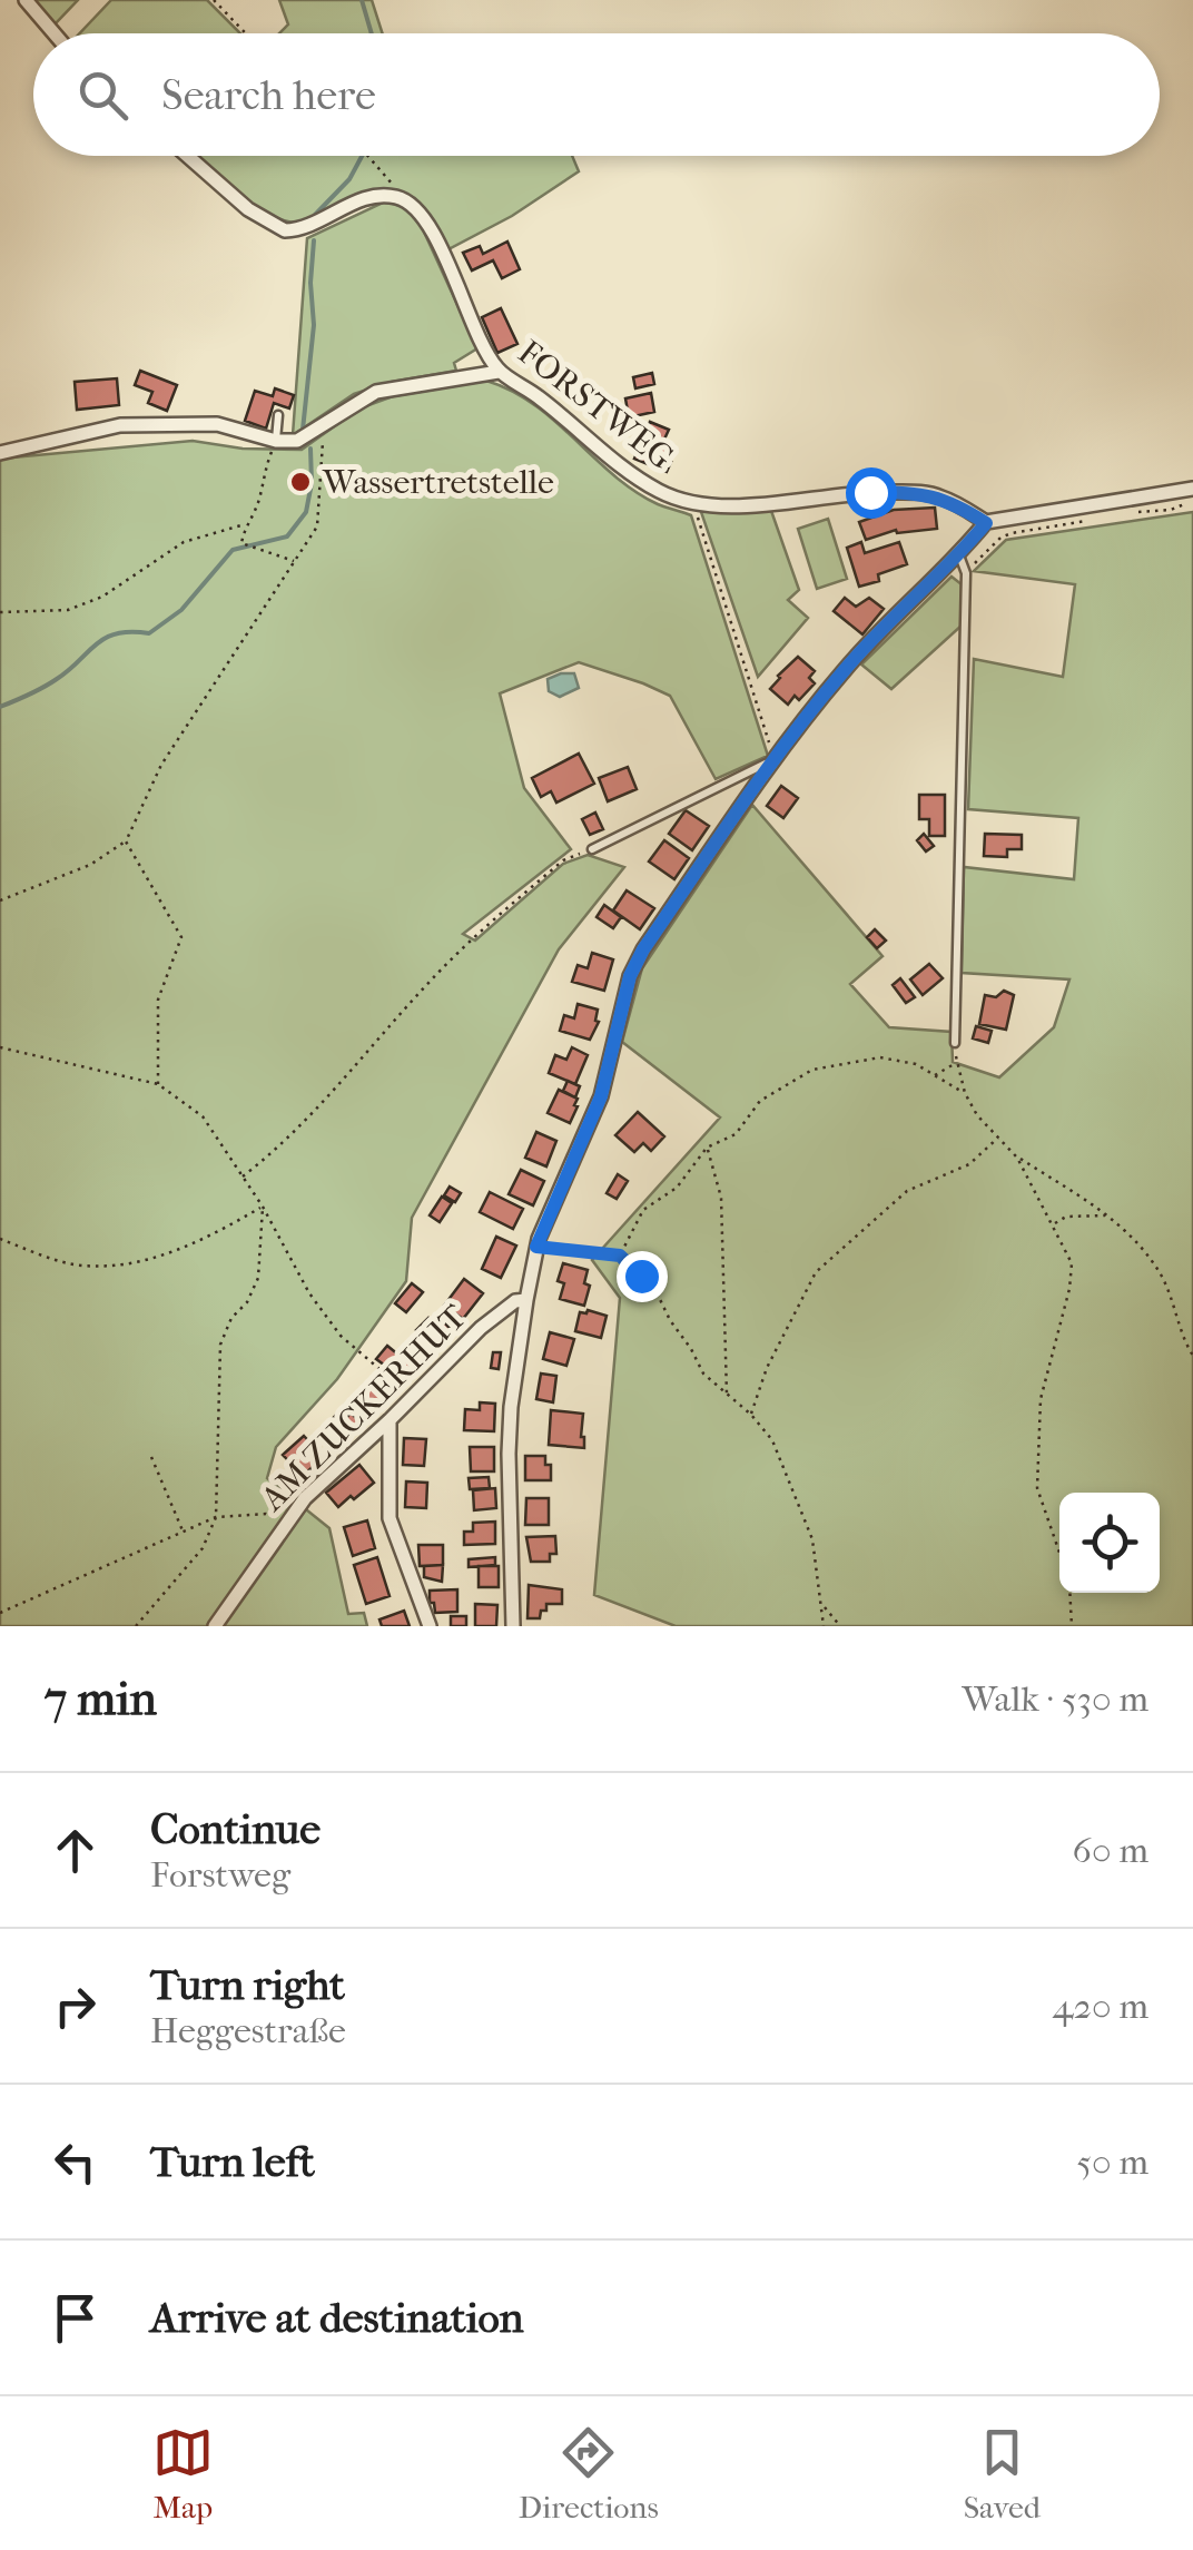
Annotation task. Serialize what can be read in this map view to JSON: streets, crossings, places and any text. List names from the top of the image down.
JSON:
{
  "streets": {
    "street": ["FORSTWEG", "AM ZUCKERHUT"]
  },
  "places": ["Wassertretstelle"],
  "page": {
    "search": "Search here",
    "heading": ["7 min", "Walk · 530 m"],
    "list": [
      ["Continue", "Forstweg", "60 m"],
      ["Turn right", "Heggestraße", "420 m"],
      ["Turn left", "50 m"],
      "Arrive at destination"
    ],
    "nav": ["Map", "Directions", "Saved"]
  }
}
